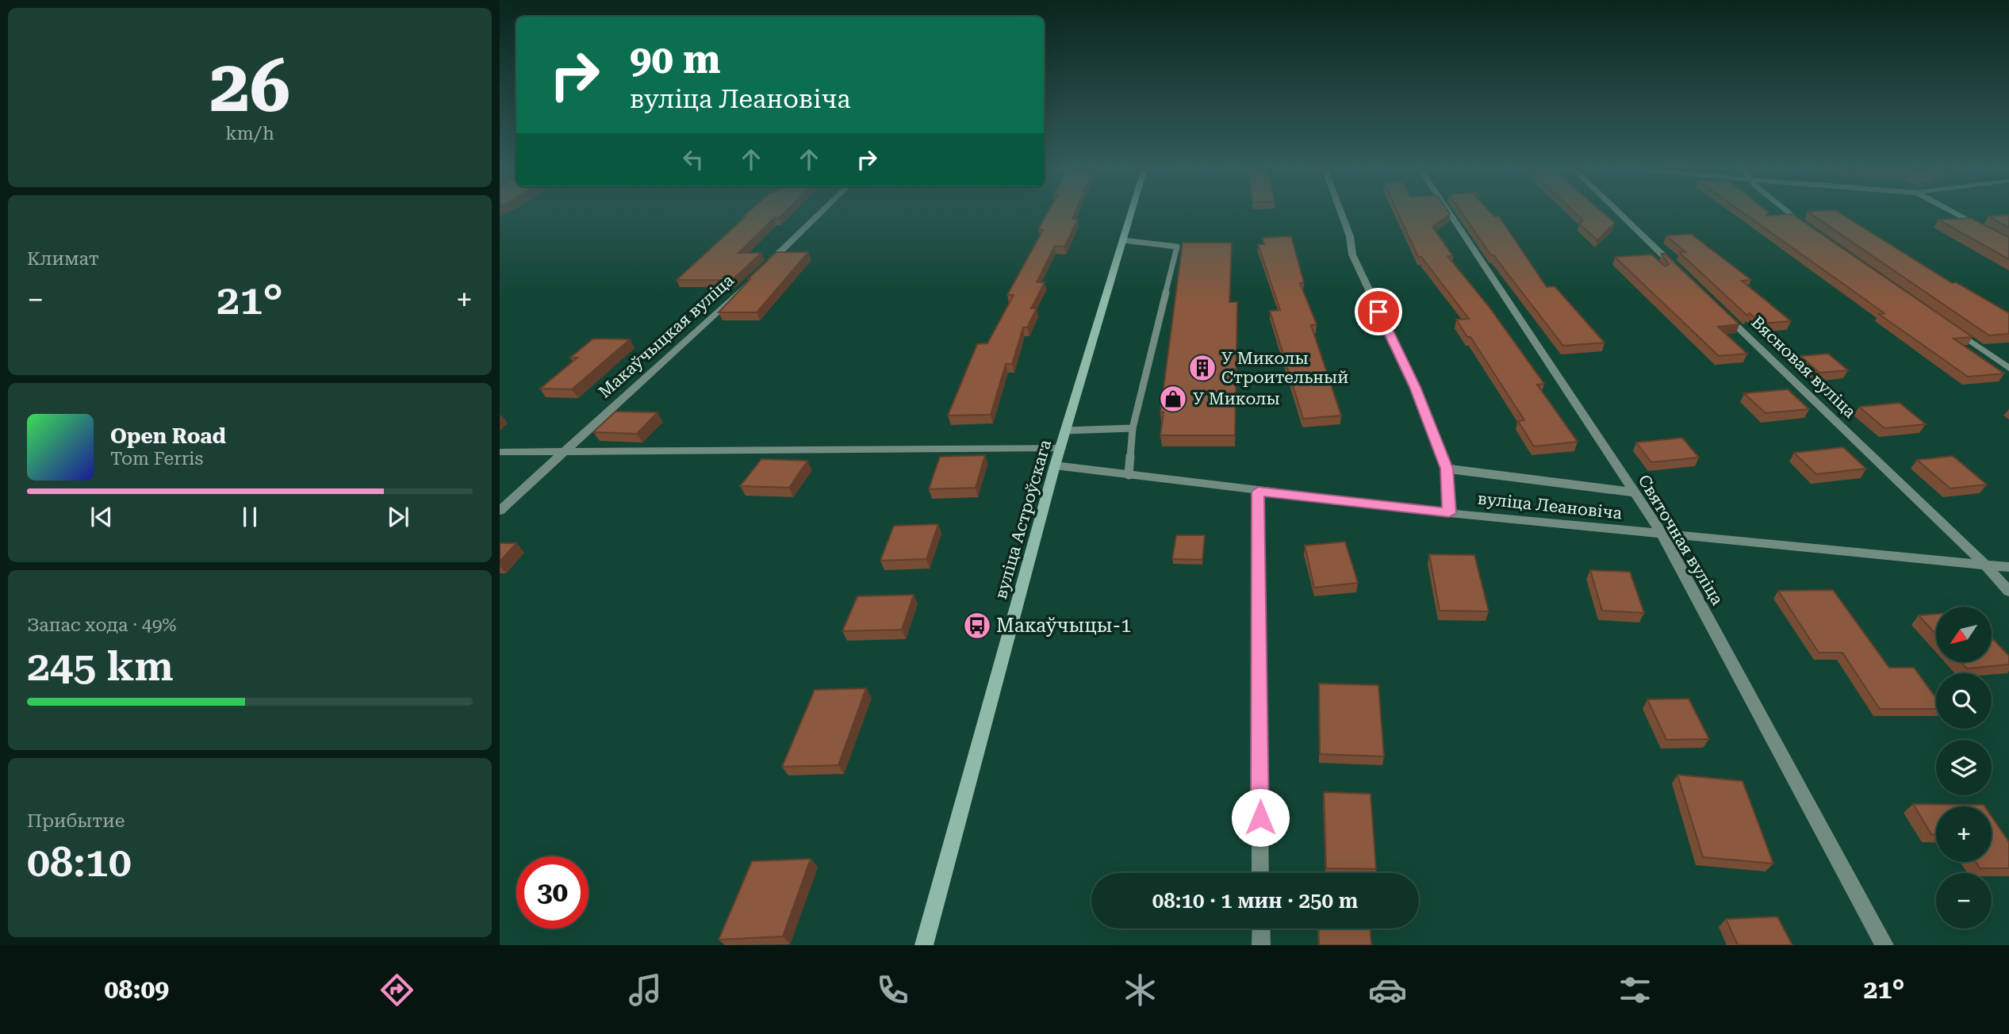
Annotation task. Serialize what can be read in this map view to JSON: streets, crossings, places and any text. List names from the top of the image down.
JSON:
{
  "streets": {
    "street": [
      "Макаўчыцкая вуліца",
      "Вясновая вуліца",
      "вуліца Леановіча",
      "вуліца Астроўскага",
      "Святочная вуліца"
    ]
  },
  "crossings": [
    ["Вясновая вуліца", "вуліца Леановіча"],
    ["вуліца Леановіча", "вуліца Астроўскага"],
    ["вуліца Леановіча", "Святочная вуліца"]
  ],
  "places": {
    "building": ["У Миколы Строительный"],
    "shop": ["У Миколы"],
    "bus stop": ["Макаўчыцы-1"]
  },
  "north": "bottom left",
  "page": {
    "tile": [
      ["26", "km/h"],
      "Климат",
      ["Запас хода · 49%", "245 km"],
      ["Прибытие", "08:10"]
    ],
    "turn": ["90 m", "вуліца Леановіча"],
    "heat": ["−", "21°", "+"],
    "song": ["Open Road", "Tom Ferris"],
    "map_buttons": ["+", "−"],
    "limit": "30",
    "trip": "08:10 · 1 мин · 250 m",
    "tabs": ["08:09", "21°"]
  }
}
